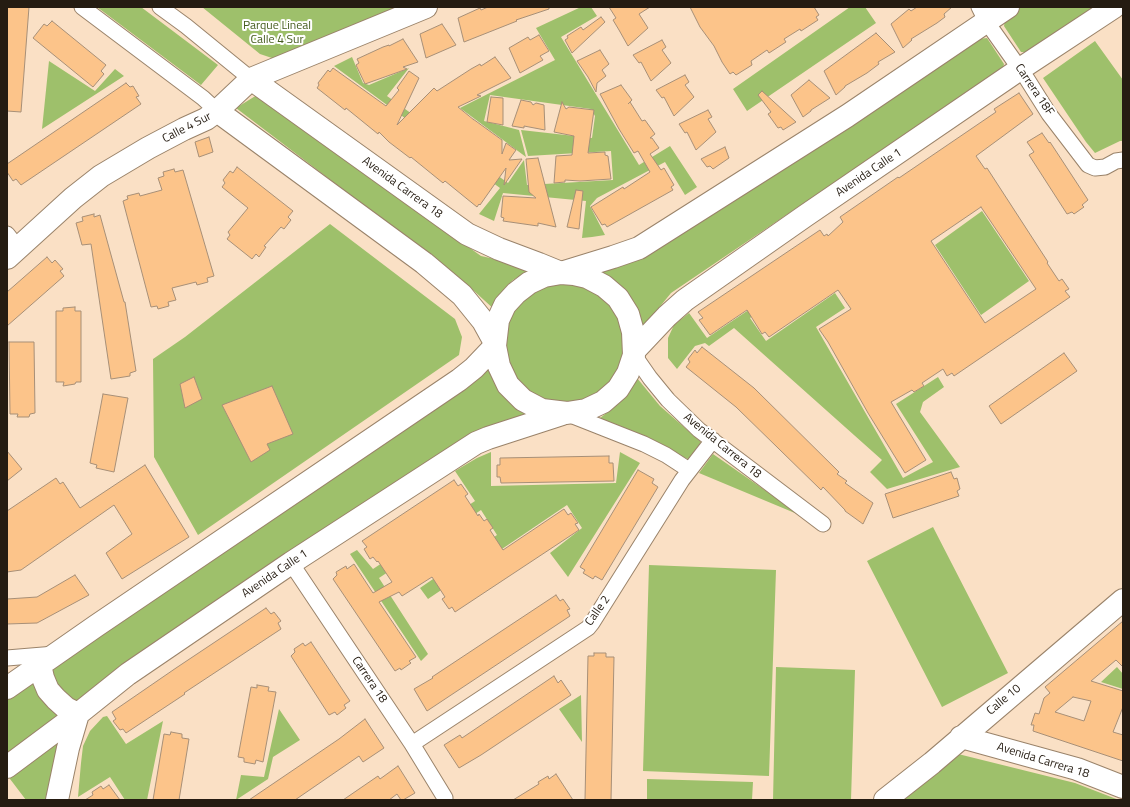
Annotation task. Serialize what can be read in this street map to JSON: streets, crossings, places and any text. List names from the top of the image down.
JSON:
{
  "streets": {
    "main road": [
      "Calle 4 Sur",
      "Avenida Calle 1",
      "Avenida Carrera 18",
      "Calle 10"
    ],
    "street": ["Carrera 18F", "Calle 2", "Carrera 18"]
  },
  "crossings": [
    ["Carrera 18F", "Avenida Calle 1"],
    ["Calle 4 Sur", "Avenida Carrera 18"],
    ["Avenida Calle 1", "Avenida Carrera 18"],
    ["Avenida Calle 1", "Carrera 18"],
    ["Avenida Carrera 18", "Calle 2"],
    ["Avenida Carrera 18", "Calle 10"],
    ["Calle 2", "Carrera 18"]
  ],
  "parks": ["Parque Lineal Calle 4 Sur"]
}
